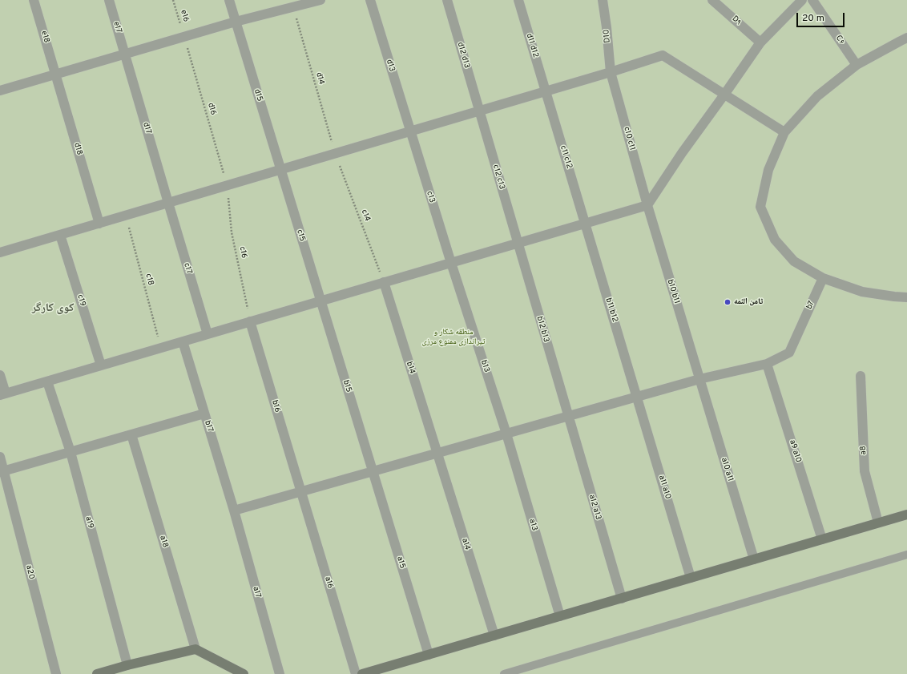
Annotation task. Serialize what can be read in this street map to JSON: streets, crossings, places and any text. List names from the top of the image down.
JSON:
{
  "streets": {
    "street": [
      "D۹",
      "e17",
      "D10",
      "e18",
      "C۶",
      "d11 d12",
      "d12 d13",
      "d13",
      "d15",
      "d17",
      "c10 c11",
      "d18",
      "c11 c12",
      "c12 c13",
      "c13",
      "c15",
      "c17",
      "b10 b11",
      "c19",
      "b7",
      "b11 b12",
      "b12 b13",
      "b13",
      "b14",
      "b15",
      "b16",
      "b17",
      "a8",
      "a9 a10",
      "a10 a11",
      "a11 a10",
      "a12 a13",
      "a19",
      "a13",
      "a18",
      "a14",
      "a15",
      "a20",
      "a16",
      "a17"
    ],
    "path": [
      "e16",
      "d14",
      "d16",
      "c14",
      "c16",
      "c18"
    ]
  },
  "crossings": [
    ["e16", "d16"],
    ["e17", "d17"],
    ["D10", "c10 c11"],
    ["e18", "d18"],
    ["d11 d12", "c11 c12"],
    ["d12 d13", "c12 c13"],
    ["d13", "c13"],
    ["d14", "c14"],
    ["d15", "c15"],
    ["d16", "c16"],
    ["d17", "c17"],
    ["c10 c11", "b10 b11"],
    ["c11 c12", "b11 b12"],
    ["c12 c13", "b12 b13"],
    ["c13", "b13"],
    ["c14", "b14"],
    ["c15", "b15"],
    ["c16", "b16"],
    ["b10 b11", "b7"],
    ["b10 b11", "a10 a11"],
    ["b7", "b11 b12"],
    ["b7", "b12 b13"],
    ["b7", "b13"],
    ["b7", "b14"],
    ["b7", "b15"],
    ["b7", "b16"],
    ["b7", "b17"],
    ["b7", "a9 a10"],
    ["b7", "a10 a11"],
    ["b7", "a11 a10"],
    ["b7", "a12 a13"],
    ["b7", "a13"],
    ["b7", "a14"],
    ["b7", "a15"],
    ["b7", "a16"],
    ["b7", "a17"],
    ["b11 b12", "a11 a10"],
    ["b12 b13", "a12 a13"],
    ["b13", "a13"],
    ["b14", "a14"],
    ["b15", "a15"],
    ["b16", "a16"],
    ["b17", "a17"]
  ],
  "districts": ["کوی کارگر"],
  "parks": ["منطقه شکار و تیراندازی ممنوع مرزی"],
  "places": ["ثامن الئمه"],
  "scale_bar": "20 m"
}
